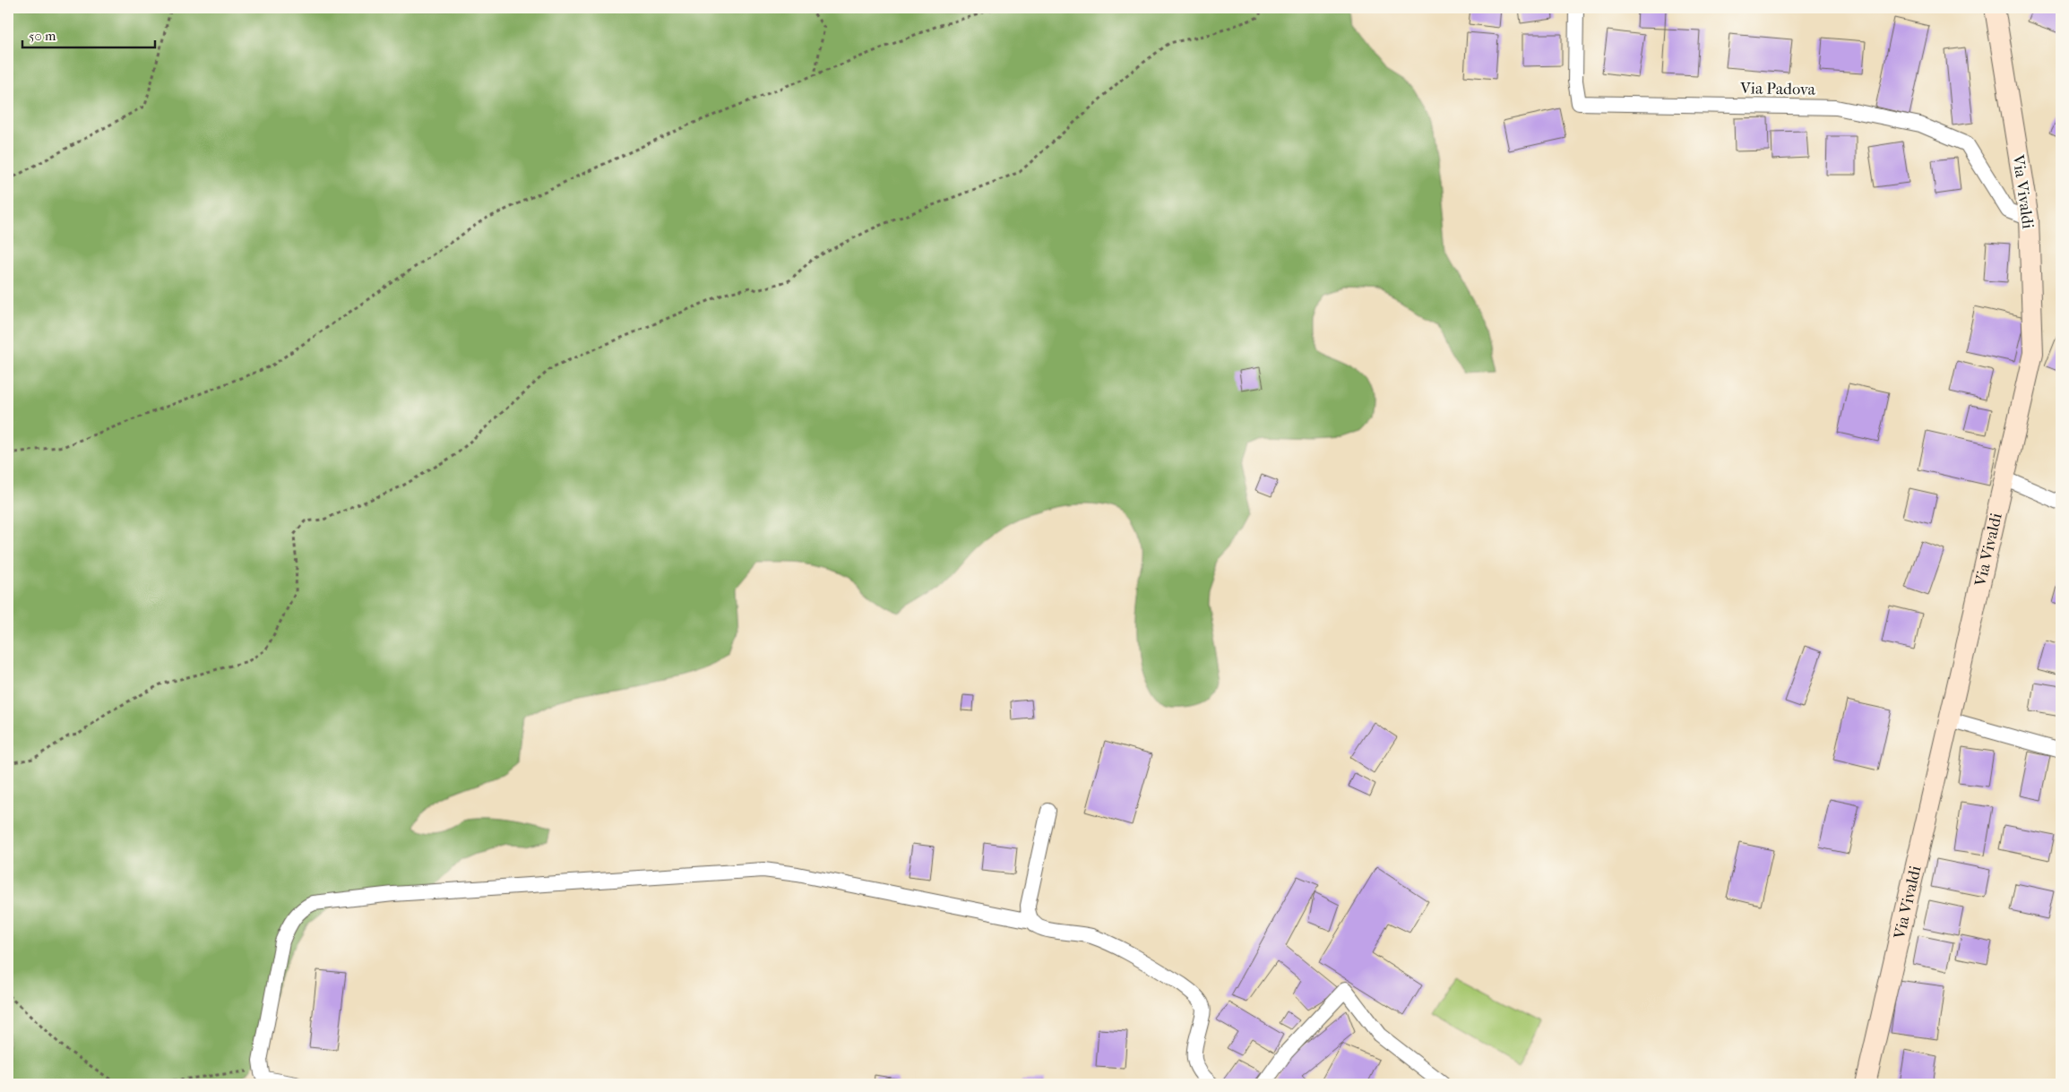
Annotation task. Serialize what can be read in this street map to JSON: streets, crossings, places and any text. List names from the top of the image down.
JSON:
{
  "streets": {
    "street": ["Via Padova", "Via Vivaldi"]
  },
  "crossings": [
    ["Via Padova", "Via Vivaldi"]
  ],
  "scale_bar": "50 m"
}
